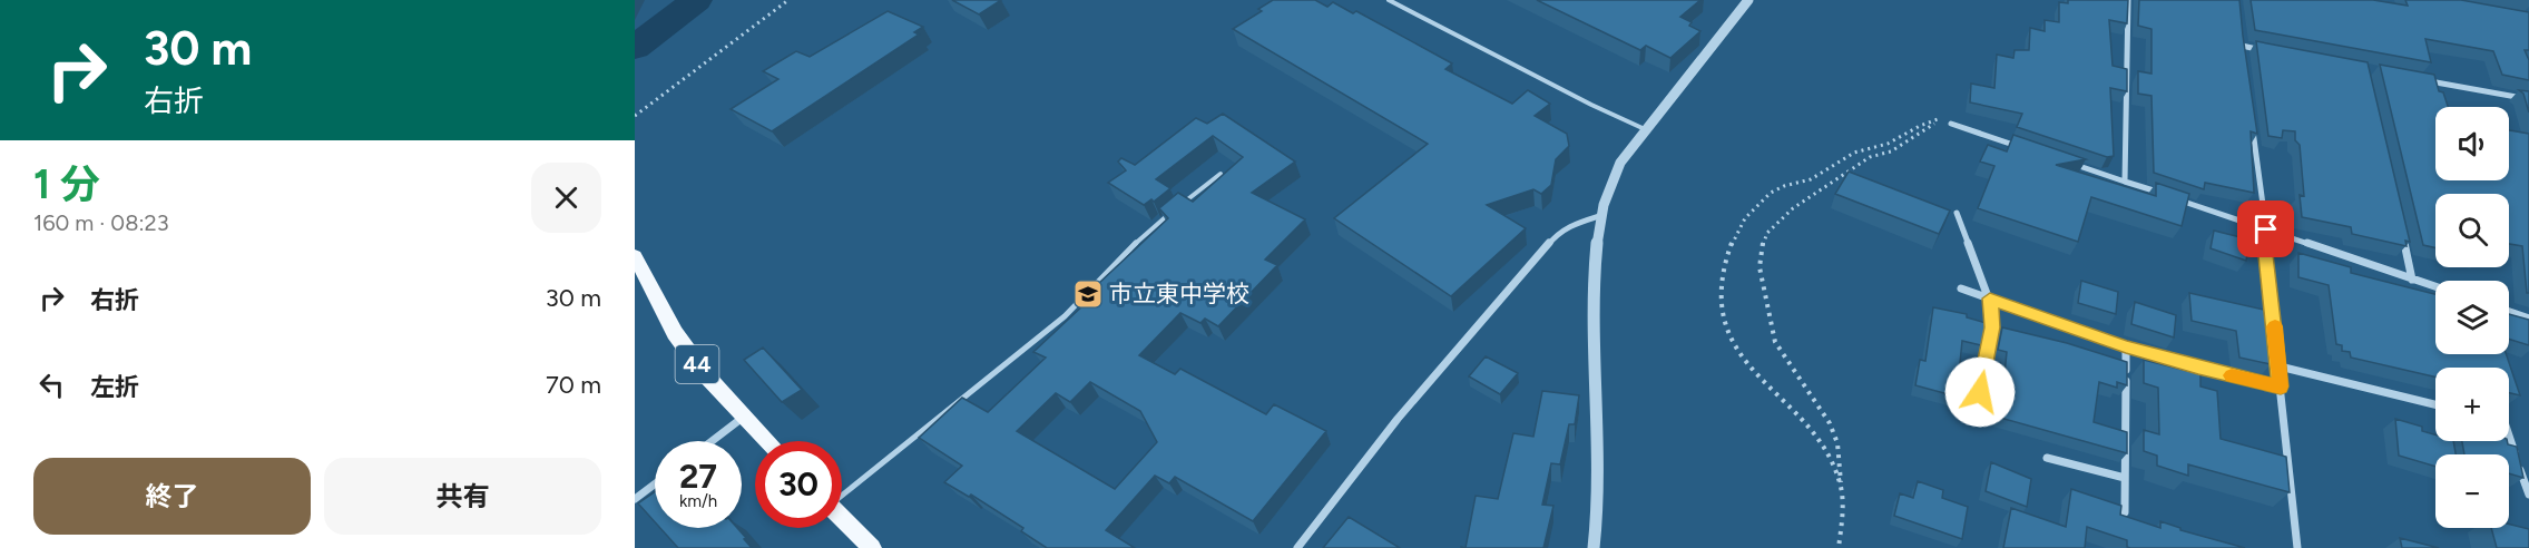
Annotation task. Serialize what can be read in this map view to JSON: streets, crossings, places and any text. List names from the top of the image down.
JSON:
{
  "streets": {
    "main road": ["44"]
  },
  "places": {
    "school or university": ["市立東中学校"]
  },
  "page": {
    "turn": ["30 m", "右折"],
    "map_buttons": ["+", "−"],
    "heading": ["1 分", "160 m · 08:23"],
    "list": [
      {
        "name": "右折",
        "value": "30 m"
      },
      {
        "name": "左折",
        "value": "70 m"
      }
    ],
    "speed": "27 km/h",
    "limit": "30",
    "buttons": ["終了", "共有"]
  }
}
